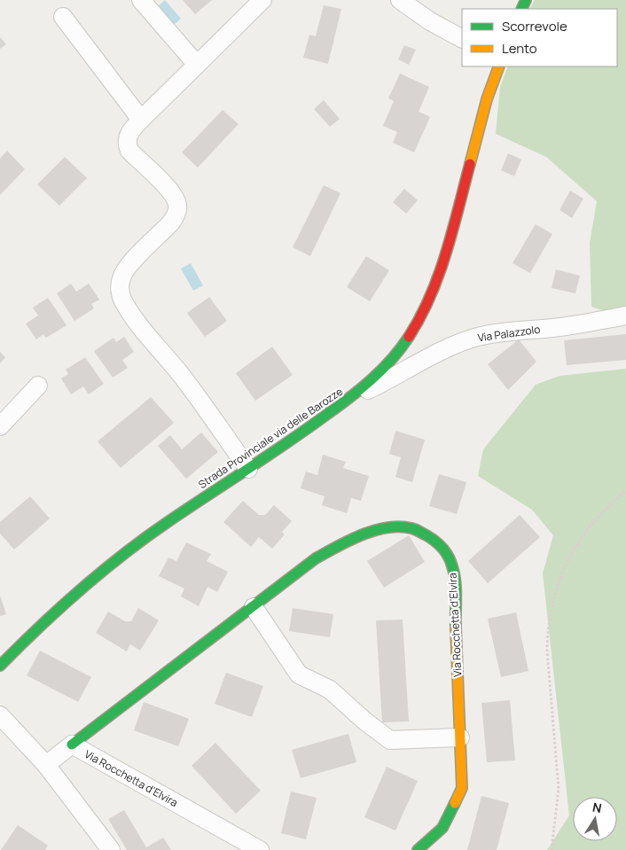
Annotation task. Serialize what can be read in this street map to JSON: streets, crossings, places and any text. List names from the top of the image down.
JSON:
{
  "streets": {
    "main road": ["Strada Provinciale via delle Barozze", "Via Rocchetta d'Elvira"],
    "street": ["Via Palazzolo"]
  },
  "crossings": [
    ["Via Palazzolo", "Strada Provinciale via delle Barozze"]
  ],
  "legend": ["Scorrevole", "Lento"],
  "north": "top"
}
